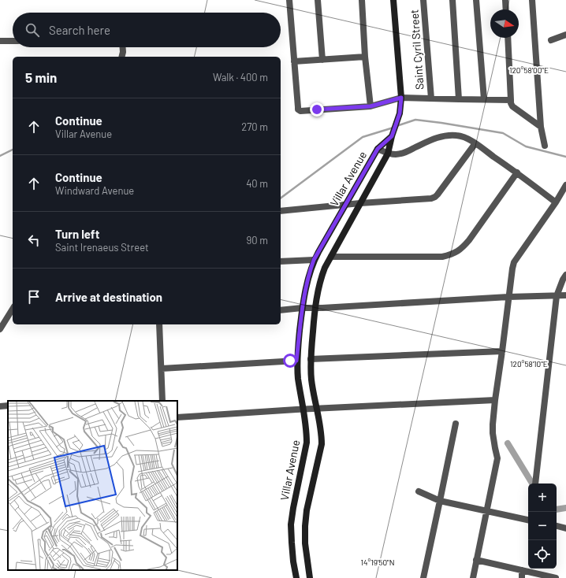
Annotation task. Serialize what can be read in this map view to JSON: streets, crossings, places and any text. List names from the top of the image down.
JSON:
{
  "streets": {
    "main road": ["Villar Avenue"],
    "street": ["Saint Cyril Street"]
  },
  "north": "right",
  "page": {
    "search": "Search here",
    "heading": ["5 min", "Walk · 400 m"],
    "list": [
      ["Continue", "Villar Avenue", "270 m"],
      ["Continue", "Windward Avenue", "40 m"],
      ["Turn left", "Saint Irenaeus Street", "90 m"],
      "Arrive at destination"
    ],
    "map_buttons": ["+", "−"]
  },
  "coordinates": ["120°58'00\"E", "120°58'10\"E", "14°19'50\"N"]
}
